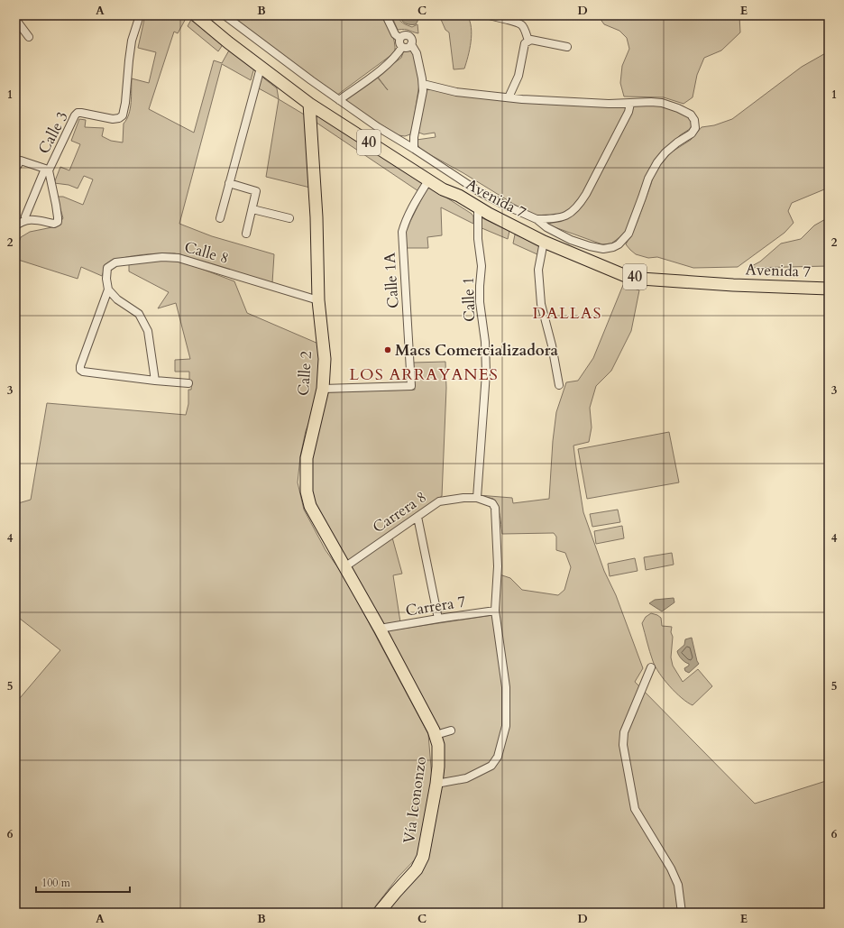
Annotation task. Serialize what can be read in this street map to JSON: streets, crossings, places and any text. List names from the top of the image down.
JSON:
{
  "streets": {
    "main road": [
      "40",
      "Avenida 7",
      "Calle 2",
      "Vía Icononzo"
    ],
    "street": [
      "Calle 3",
      "Calle 8",
      "Calle 1A",
      "Calle 1",
      "Carrera 8",
      "Carrera 7"
    ]
  },
  "crossings": [
    ["Avenida 7", "Calle 1A"],
    ["Avenida 7", "Calle 1"],
    ["Avenida 7", "Calle 2"],
    ["Calle 8", "Calle 2"],
    ["Calle 1A", "Calle 2"],
    ["Calle 1", "Carrera 8"],
    ["Calle 2", "Carrera 8"],
    ["Calle 2", "Carrera 7"],
    ["Calle 2", "Vía Icononzo"],
    ["Carrera 7", "Vía Icononzo"]
  ],
  "districts": ["DALLAS", "LOS ARRAYANES"],
  "places": ["Macs Comercializadora"],
  "scale_bar": "100 m",
  "grid": {
    "columns": [
      "A",
      "B",
      "C",
      "D",
      "E"
    ],
    "rows": [
      "1",
      "2",
      "3",
      "4",
      "5",
      "6"
    ]
  }
}
